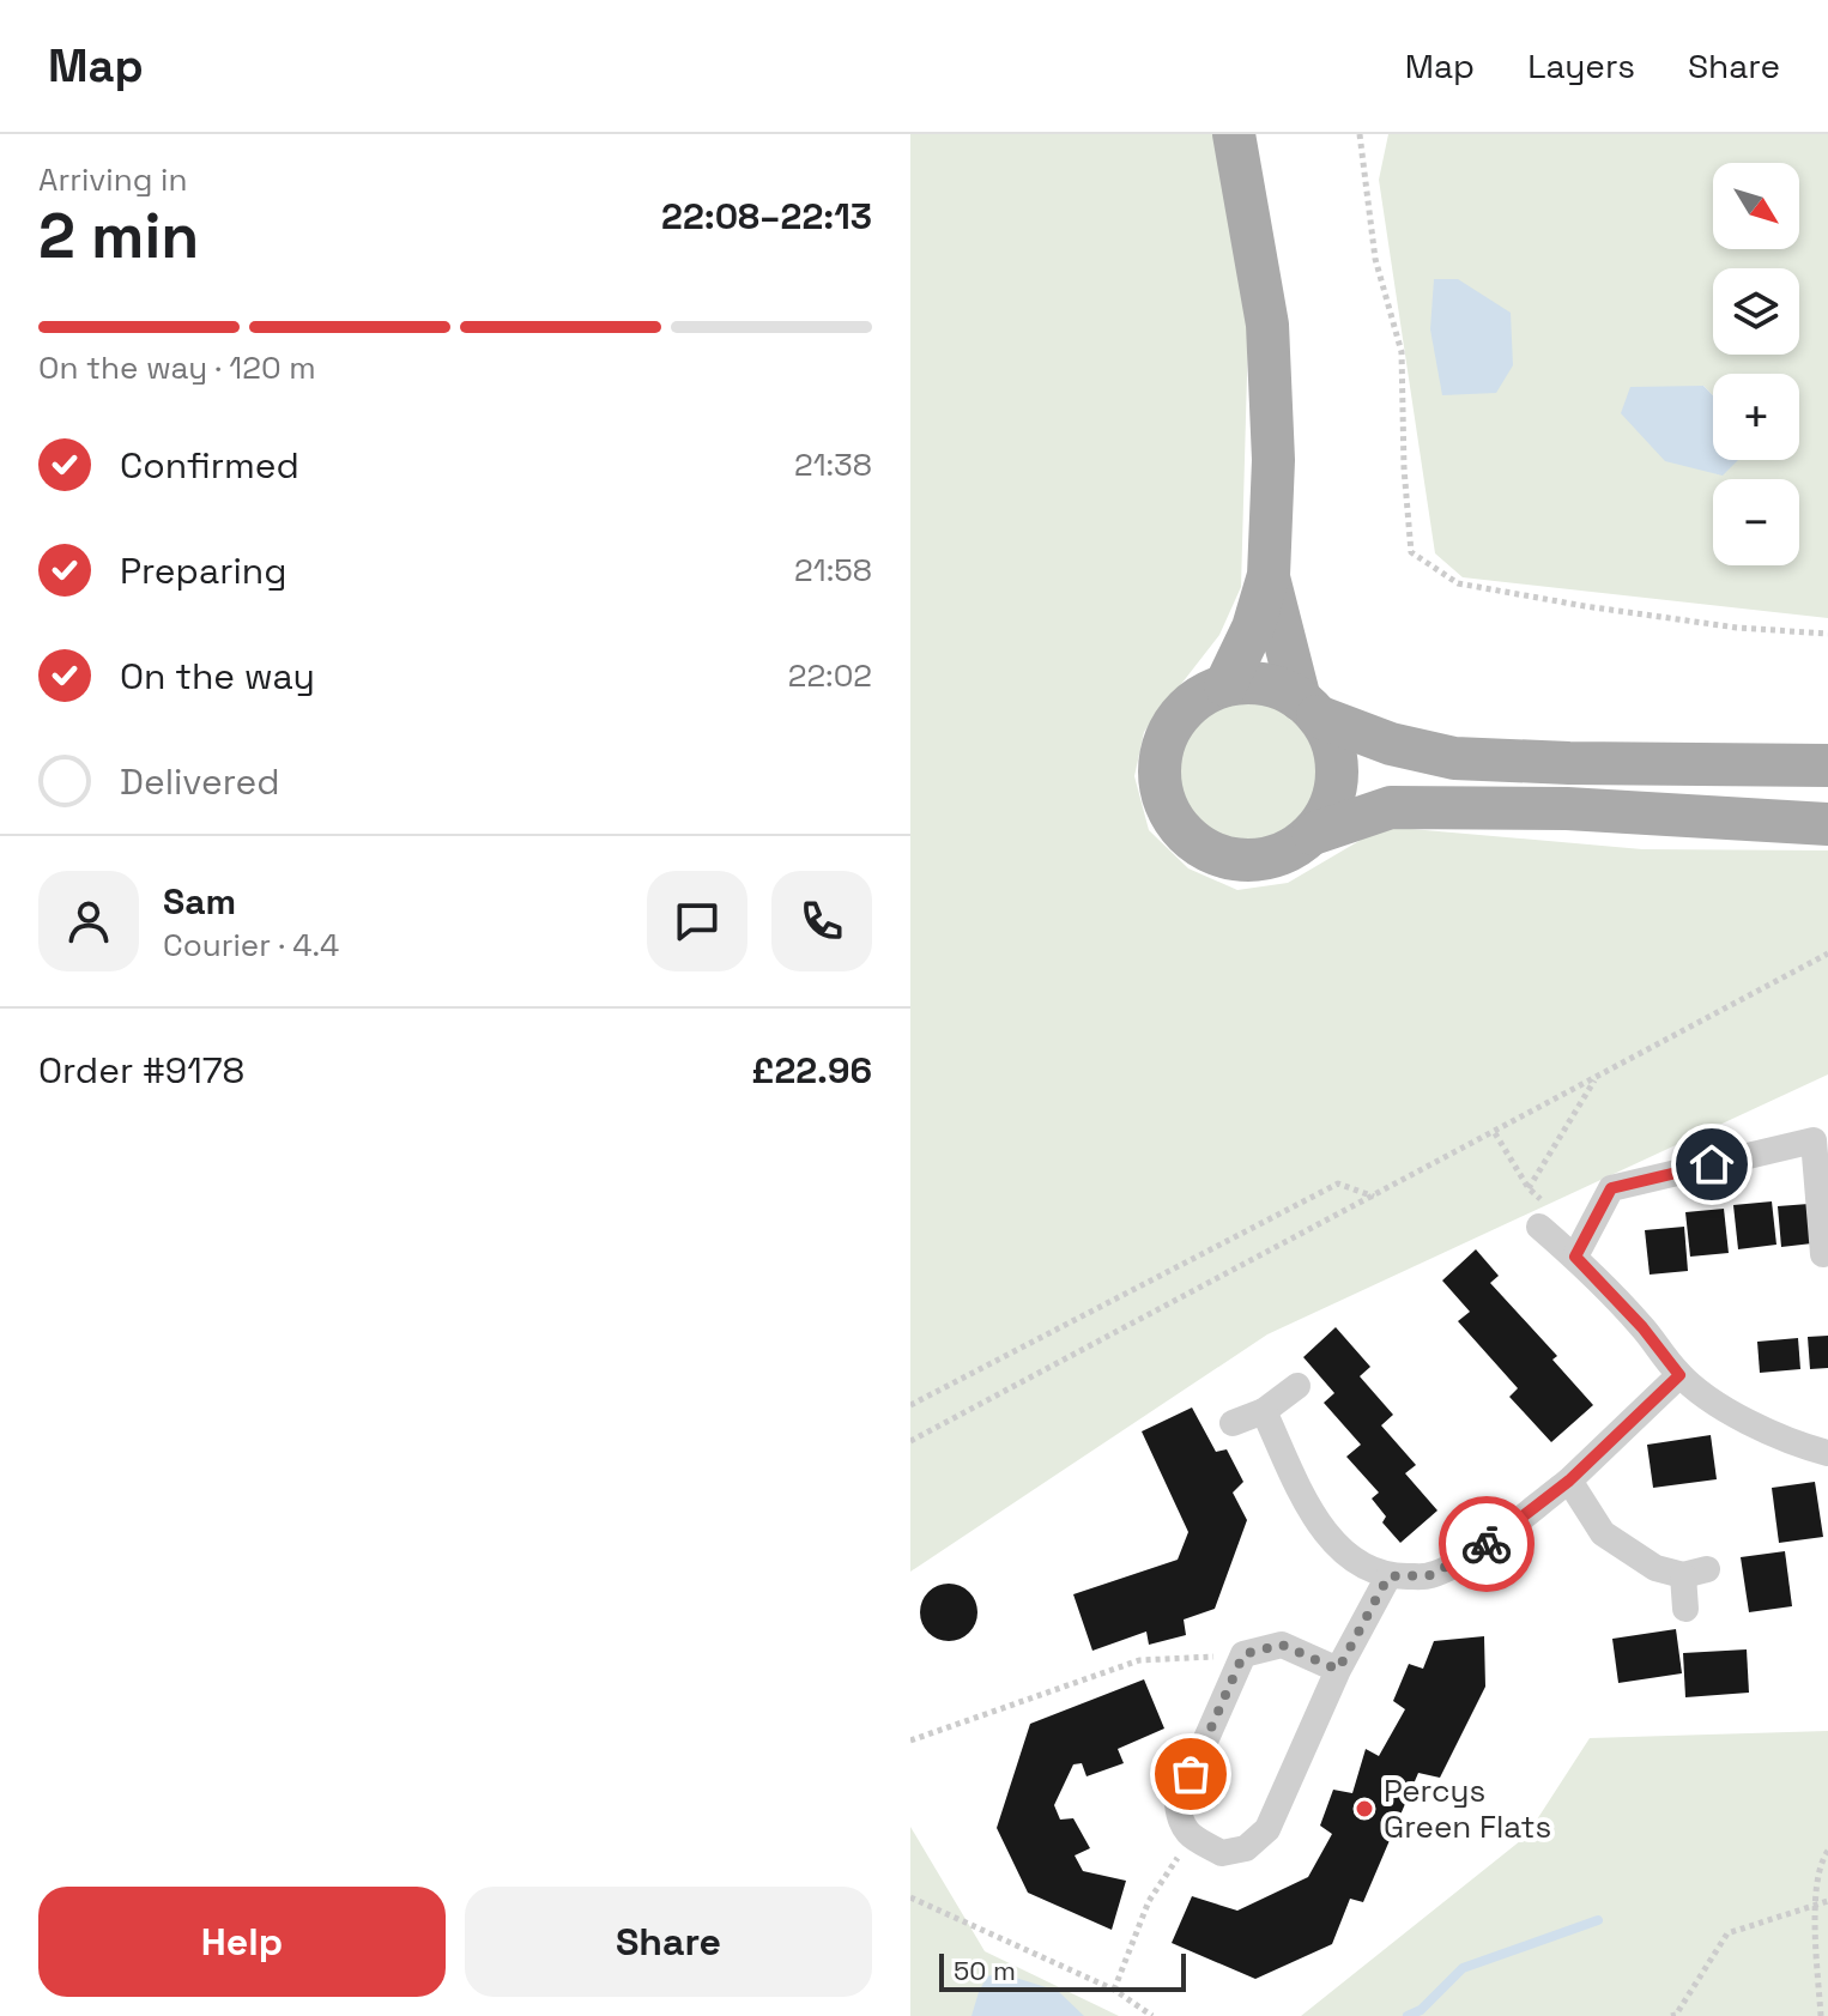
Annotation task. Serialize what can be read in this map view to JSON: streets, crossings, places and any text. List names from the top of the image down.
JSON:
{
  "places": ["Percys Green Flats"],
  "scale_bar": "50 m",
  "north": "bottom right",
  "page": {
    "header": "Map",
    "nav": ["Map", "Layers", "Share"],
    "heading": ["2 min", "Arriving in", "22:08–22:13"],
    "panel": [
      "Sam",
      "Courier · 4.4",
      "Order #9178",
      "£22.96"
    ],
    "map_buttons": ["+", "−"],
    "bar": "On the way · 120 m",
    "list": [
      ["Confirmed", "21:38"],
      ["Preparing", "21:58"],
      ["On the way", "22:02"],
      "Delivered"
    ],
    "buttons": ["Help", "Share"],
    "scale": "50 m"
  }
}
